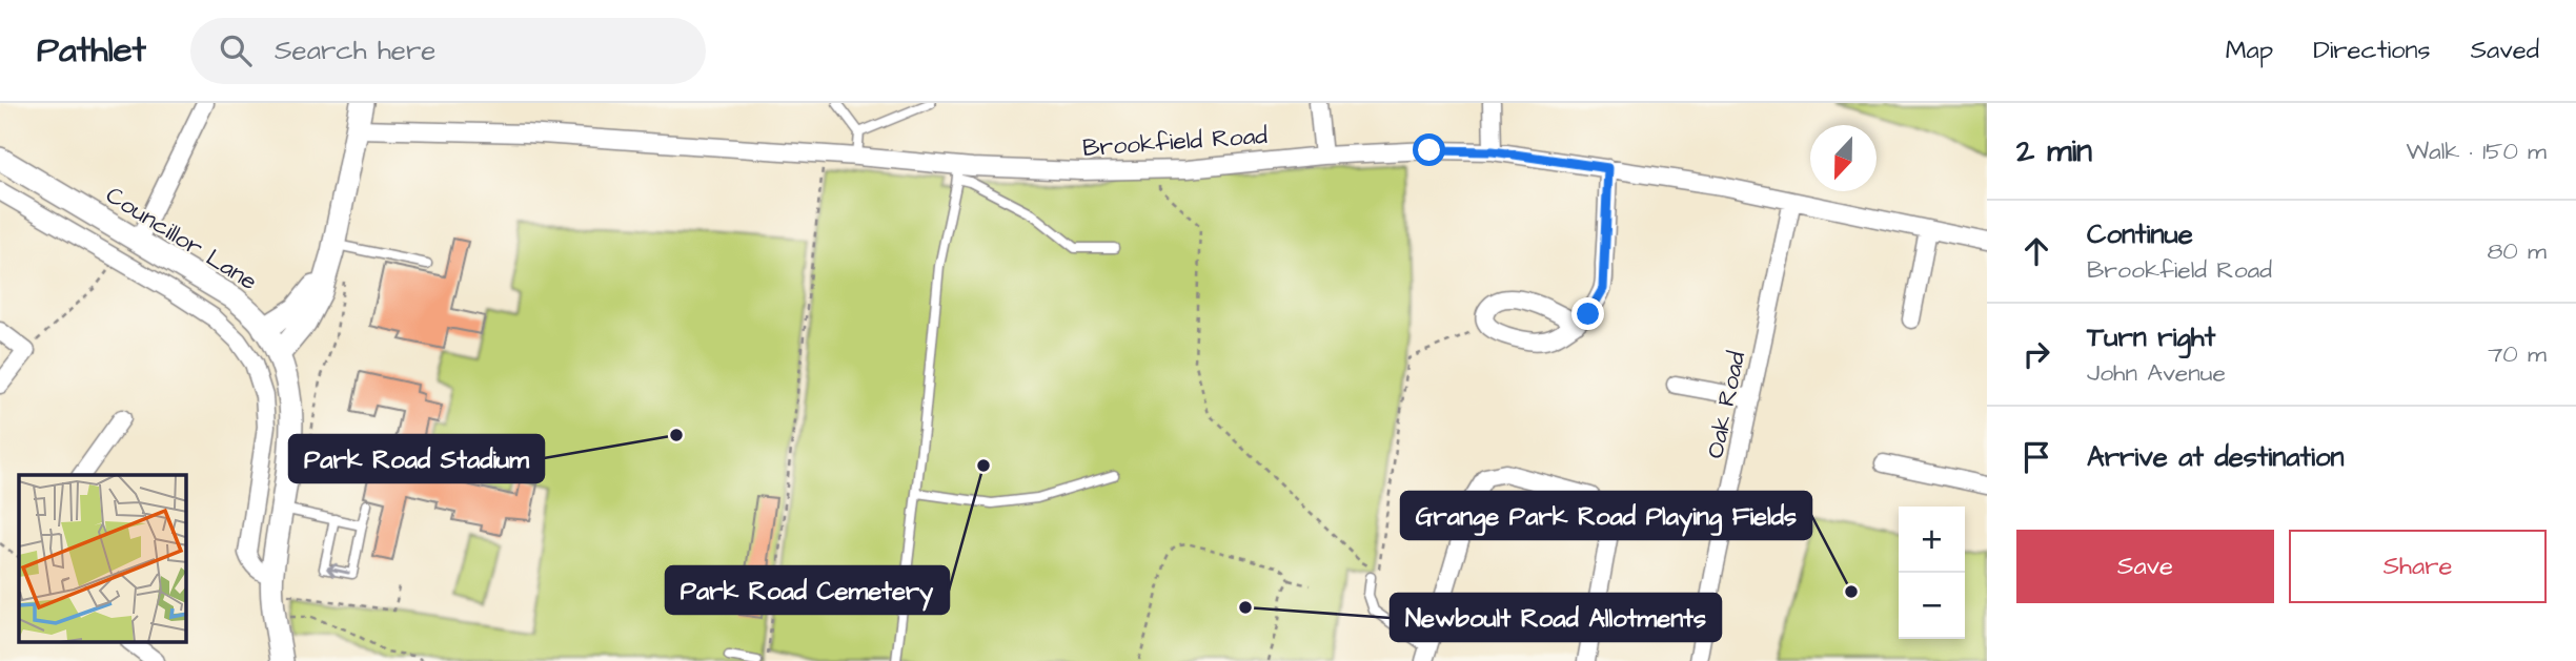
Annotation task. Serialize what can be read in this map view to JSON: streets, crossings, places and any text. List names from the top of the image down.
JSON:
{
  "streets": {
    "street": ["Brookfield Road", "Councillor Lane", "Oak Road"]
  },
  "crossings": [
    ["Brookfield Road", "Oak Road"]
  ],
  "places": [
    "Park Road Stadium",
    "Park Road Cemetery",
    "Grange Park Road Playing Fields",
    "Newboult Road Allotments"
  ],
  "north": "bottom",
  "page": {
    "header": "Pathlet",
    "search": "Search here",
    "nav": ["Map", "Directions", "Saved"],
    "heading": ["2 min", "Walk · 150 m"],
    "list": [
      ["Continue", "Brookfield Road", "80 m"],
      ["Turn right", "John Avenue", "70 m"],
      "Arrive at destination"
    ],
    "map_buttons": ["+", "−"],
    "buttons": ["Save", "Share"]
  }
}
